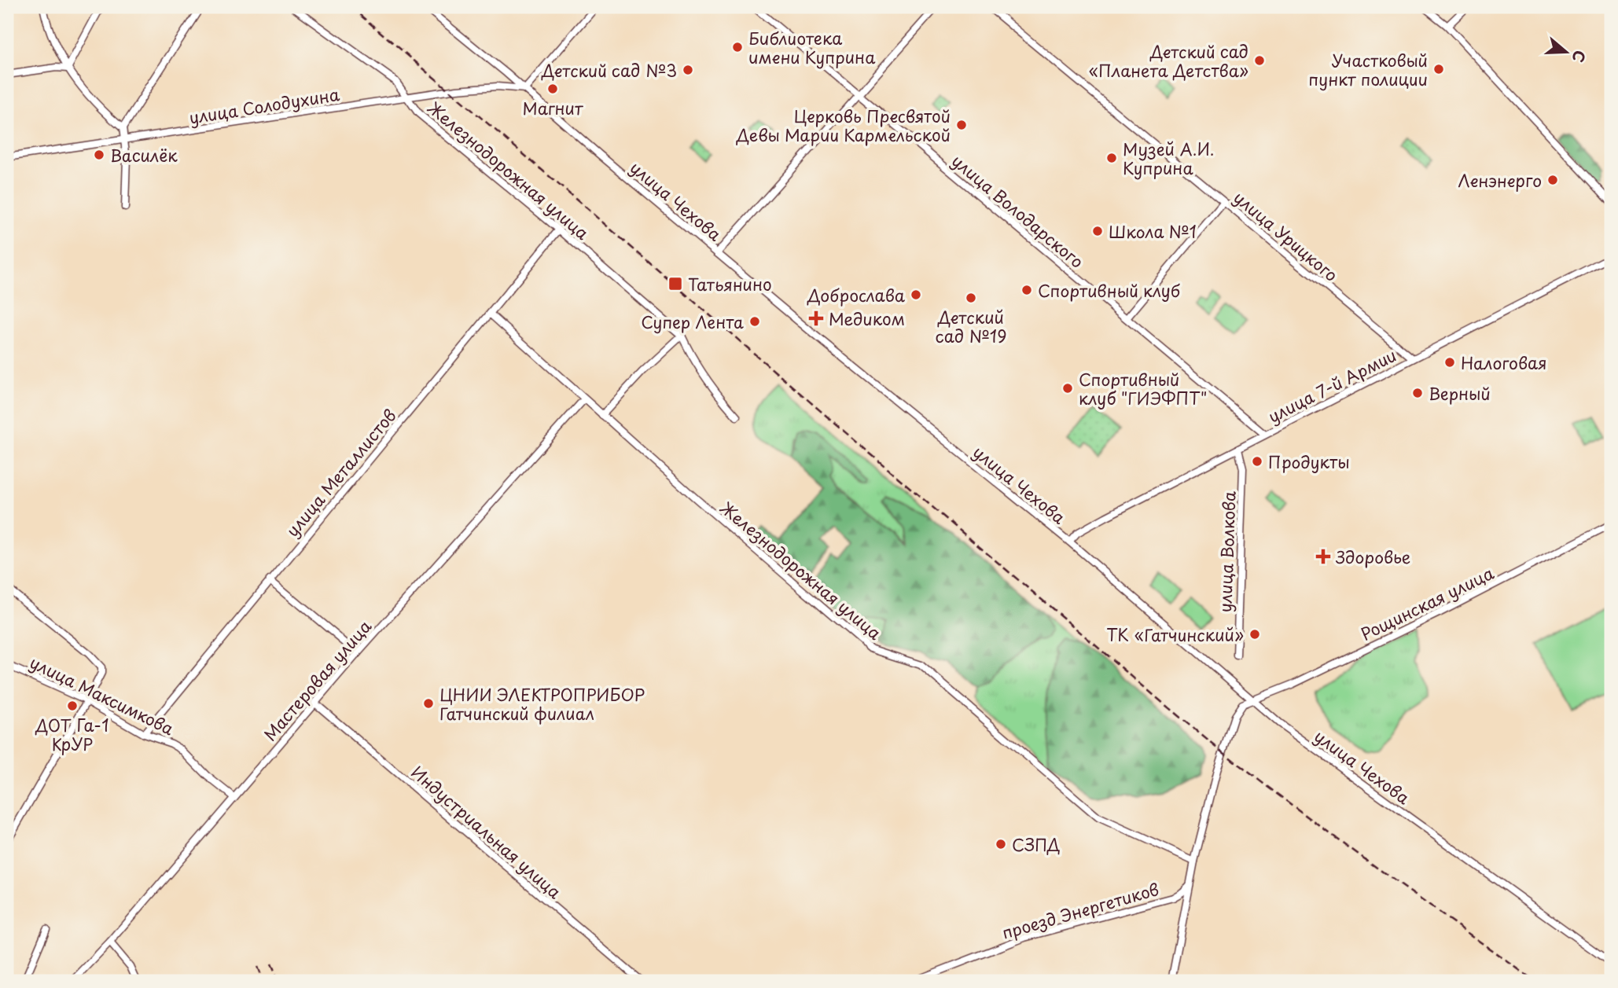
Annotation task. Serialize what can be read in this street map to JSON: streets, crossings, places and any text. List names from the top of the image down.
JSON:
{
  "streets": {
    "street": [
      "улица Солодухина",
      "Железнодорожная улица",
      "улица Чехова",
      "улица Володарского",
      "улица Урицкого",
      "улица 7-й Армии",
      "улица Металлистов",
      "улица Волкова",
      "Рощинская улица",
      "Мастеровая улица",
      "улица Максимкова",
      "Индустриальная улица",
      "проезд Энергетиков"
    ]
  },
  "crossings": [
    ["улица Солодухина", "Железнодорожная улица"],
    ["улица Солодухина", "улица Чехова"],
    ["Железнодорожная улица", "улица Металлистов"],
    ["Железнодорожная улица", "Мастеровая улица"],
    ["улица Чехова", "улица 7-й Армии"],
    ["улица Чехова", "Рощинская улица"],
    ["улица Володарского", "улица 7-й Армии"],
    ["улица Урицкого", "улица 7-й Армии"],
    ["улица 7-й Армии", "улица Волкова"],
    ["улица Металлистов", "улица Максимкова"],
    ["Мастеровая улица", "улица Максимкова"],
    ["Мастеровая улица", "Индустриальная улица"]
  ],
  "places": {
    "other": [
      "Библиотека имени Куприна",
      "Детский сад «Планета Детства»",
      "Участковый пункт полиции",
      "Детский сад №3",
      "Магнит",
      "Церковь Пресвятой Девы Марии Кармельской",
      "Василёк",
      "Музей А.И. Куприна",
      "Ленэнерго",
      "Школа №1",
      "Спортивный клуб",
      "Доброслава",
      "Детский сад №19",
      "Супер Лента",
      "Налоговая",
      "Спортивный клуб \"ГИЭФПТ\"",
      "Верный",
      "Продукты",
      "ТК «Гатчинский»",
      "ЦНИИ ЭЛЕКТРОПРИБОР Гатчинский филиал",
      "ДОТ Га-1 КрУР",
      "СЗПД"
    ],
    "transit": ["Татьянино"],
    "health": ["Медиком", "Здоровье"]
  },
  "north": "right"
}
